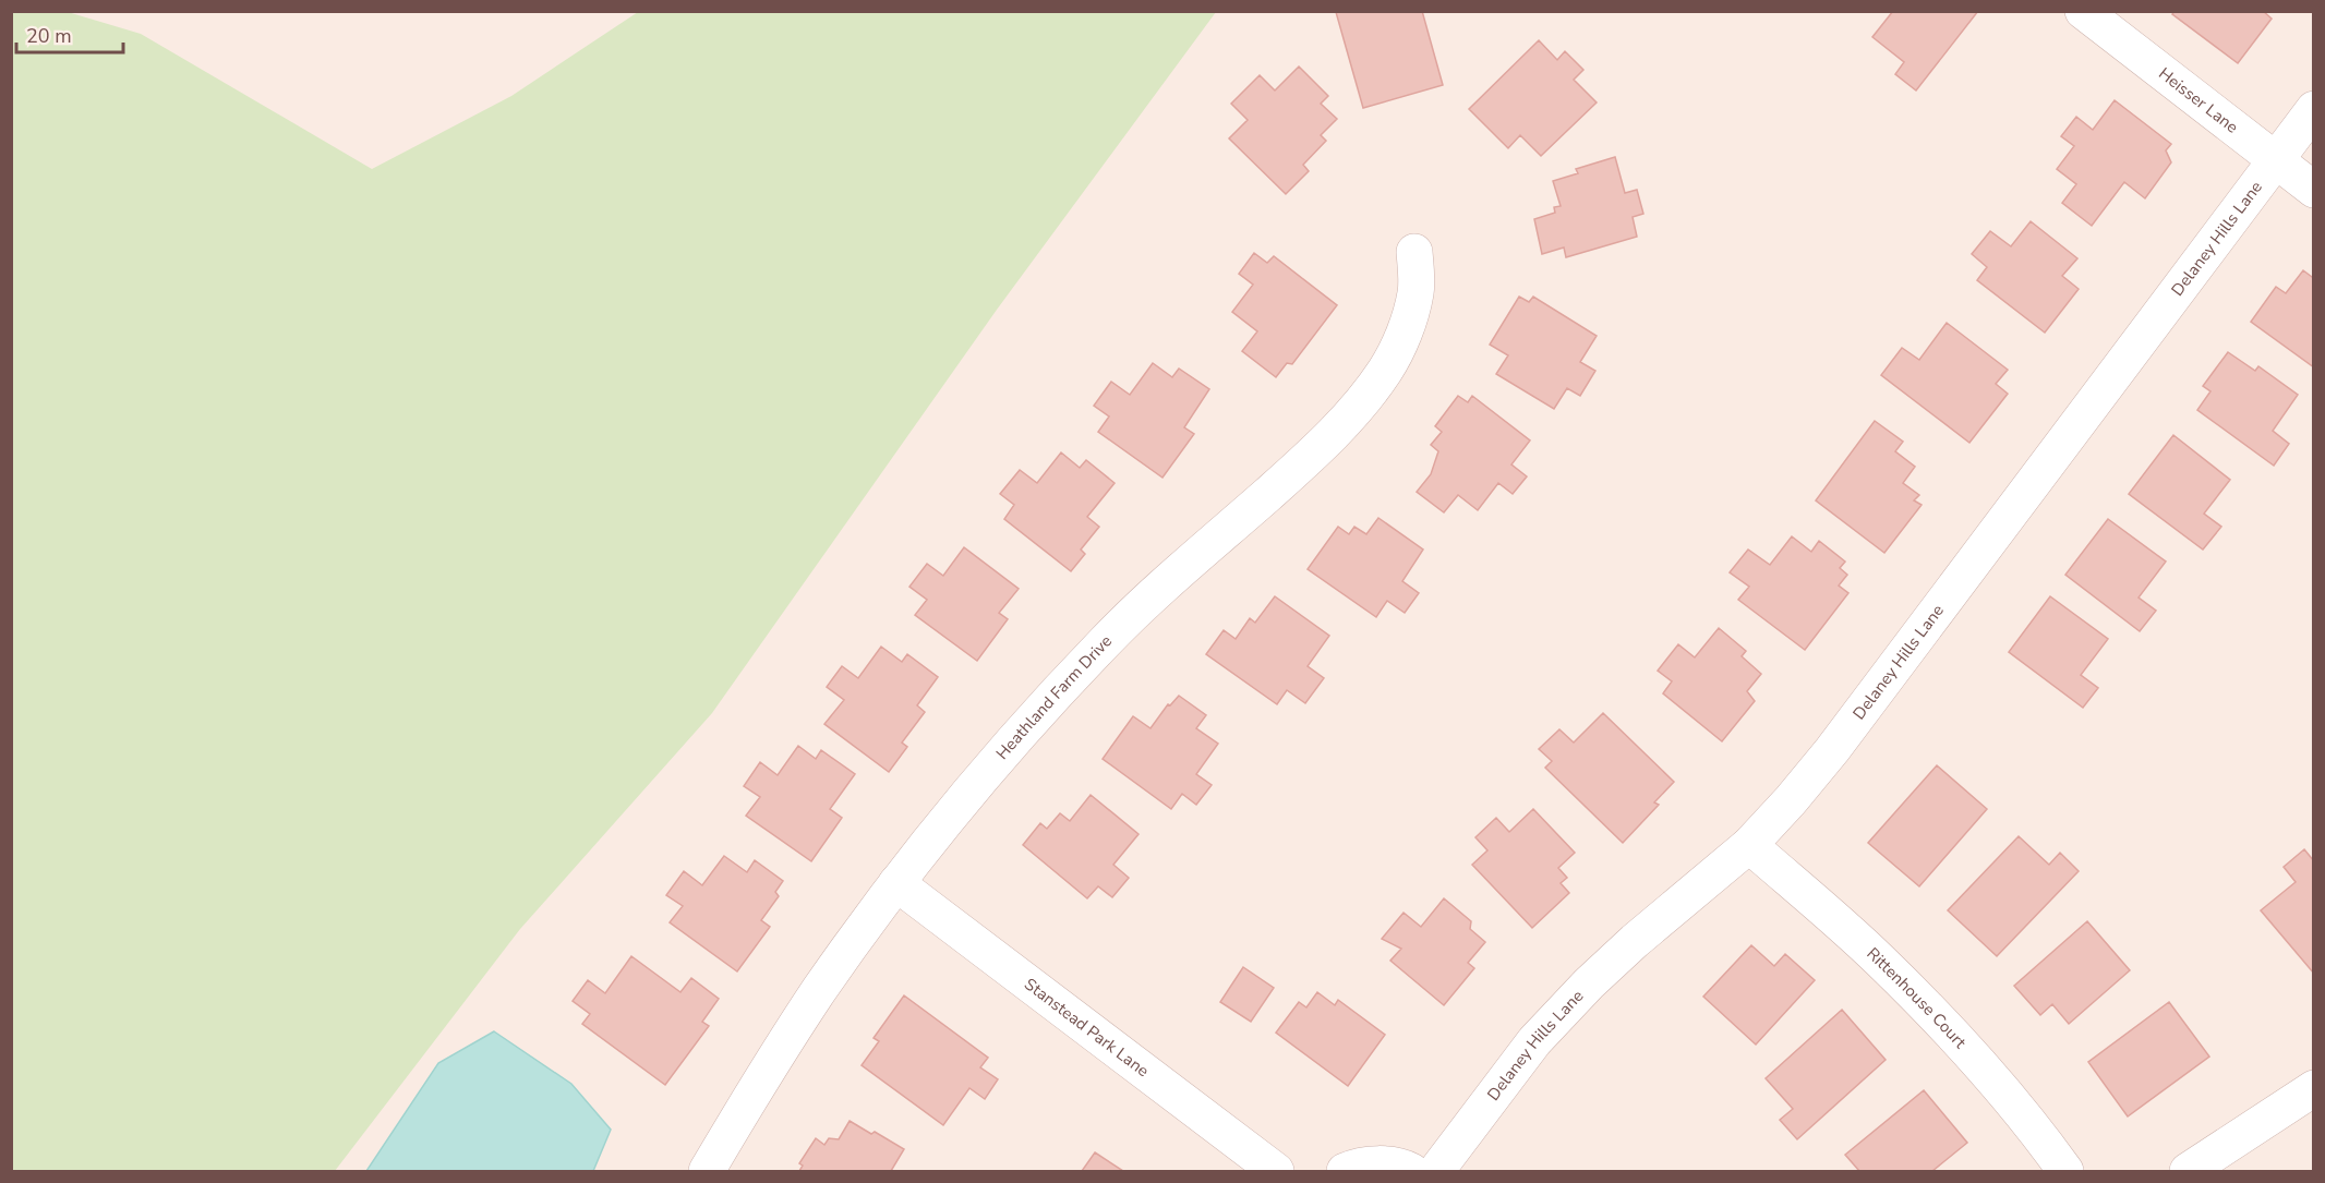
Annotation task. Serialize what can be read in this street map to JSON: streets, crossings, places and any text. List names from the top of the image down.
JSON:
{
  "streets": {
    "street": [
      "Heisser Lane",
      "Delaney Hills Lane",
      "Heathland Farm Drive",
      "Rittenhouse Court",
      "Stanstead Park Lane"
    ]
  },
  "crossings": [
    ["Heisser Lane", "Delaney Hills Lane"],
    ["Delaney Hills Lane", "Rittenhouse Court"],
    ["Heathland Farm Drive", "Stanstead Park Lane"]
  ],
  "scale_bar": "20 m"
}
